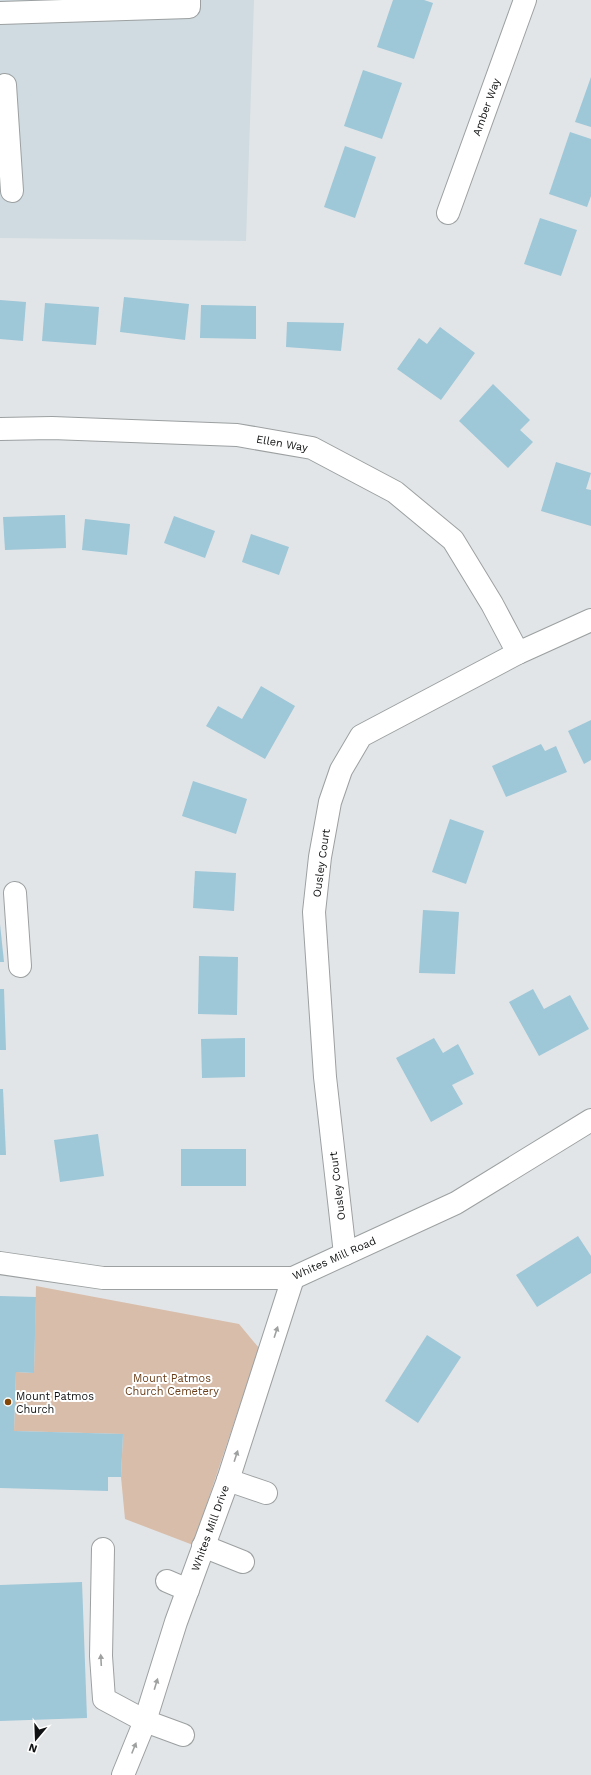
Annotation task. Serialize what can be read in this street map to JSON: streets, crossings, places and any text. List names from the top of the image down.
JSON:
{
  "streets": {
    "street": [
      "Amber Way",
      "Ellen Way",
      "Ousley Court",
      "Whites Mill Road",
      "Whites Mill Drive"
    ]
  },
  "crossings": [
    ["Ellen Way", "Ousley Court"],
    ["Ousley Court", "Whites Mill Road"],
    ["Whites Mill Road", "Whites Mill Drive"]
  ],
  "one_way": ["Whites Mill Drive"],
  "parks": ["Mount Patmos Church Cemetery"],
  "places": ["Mount Patmos Church"],
  "north": "bottom"
}
